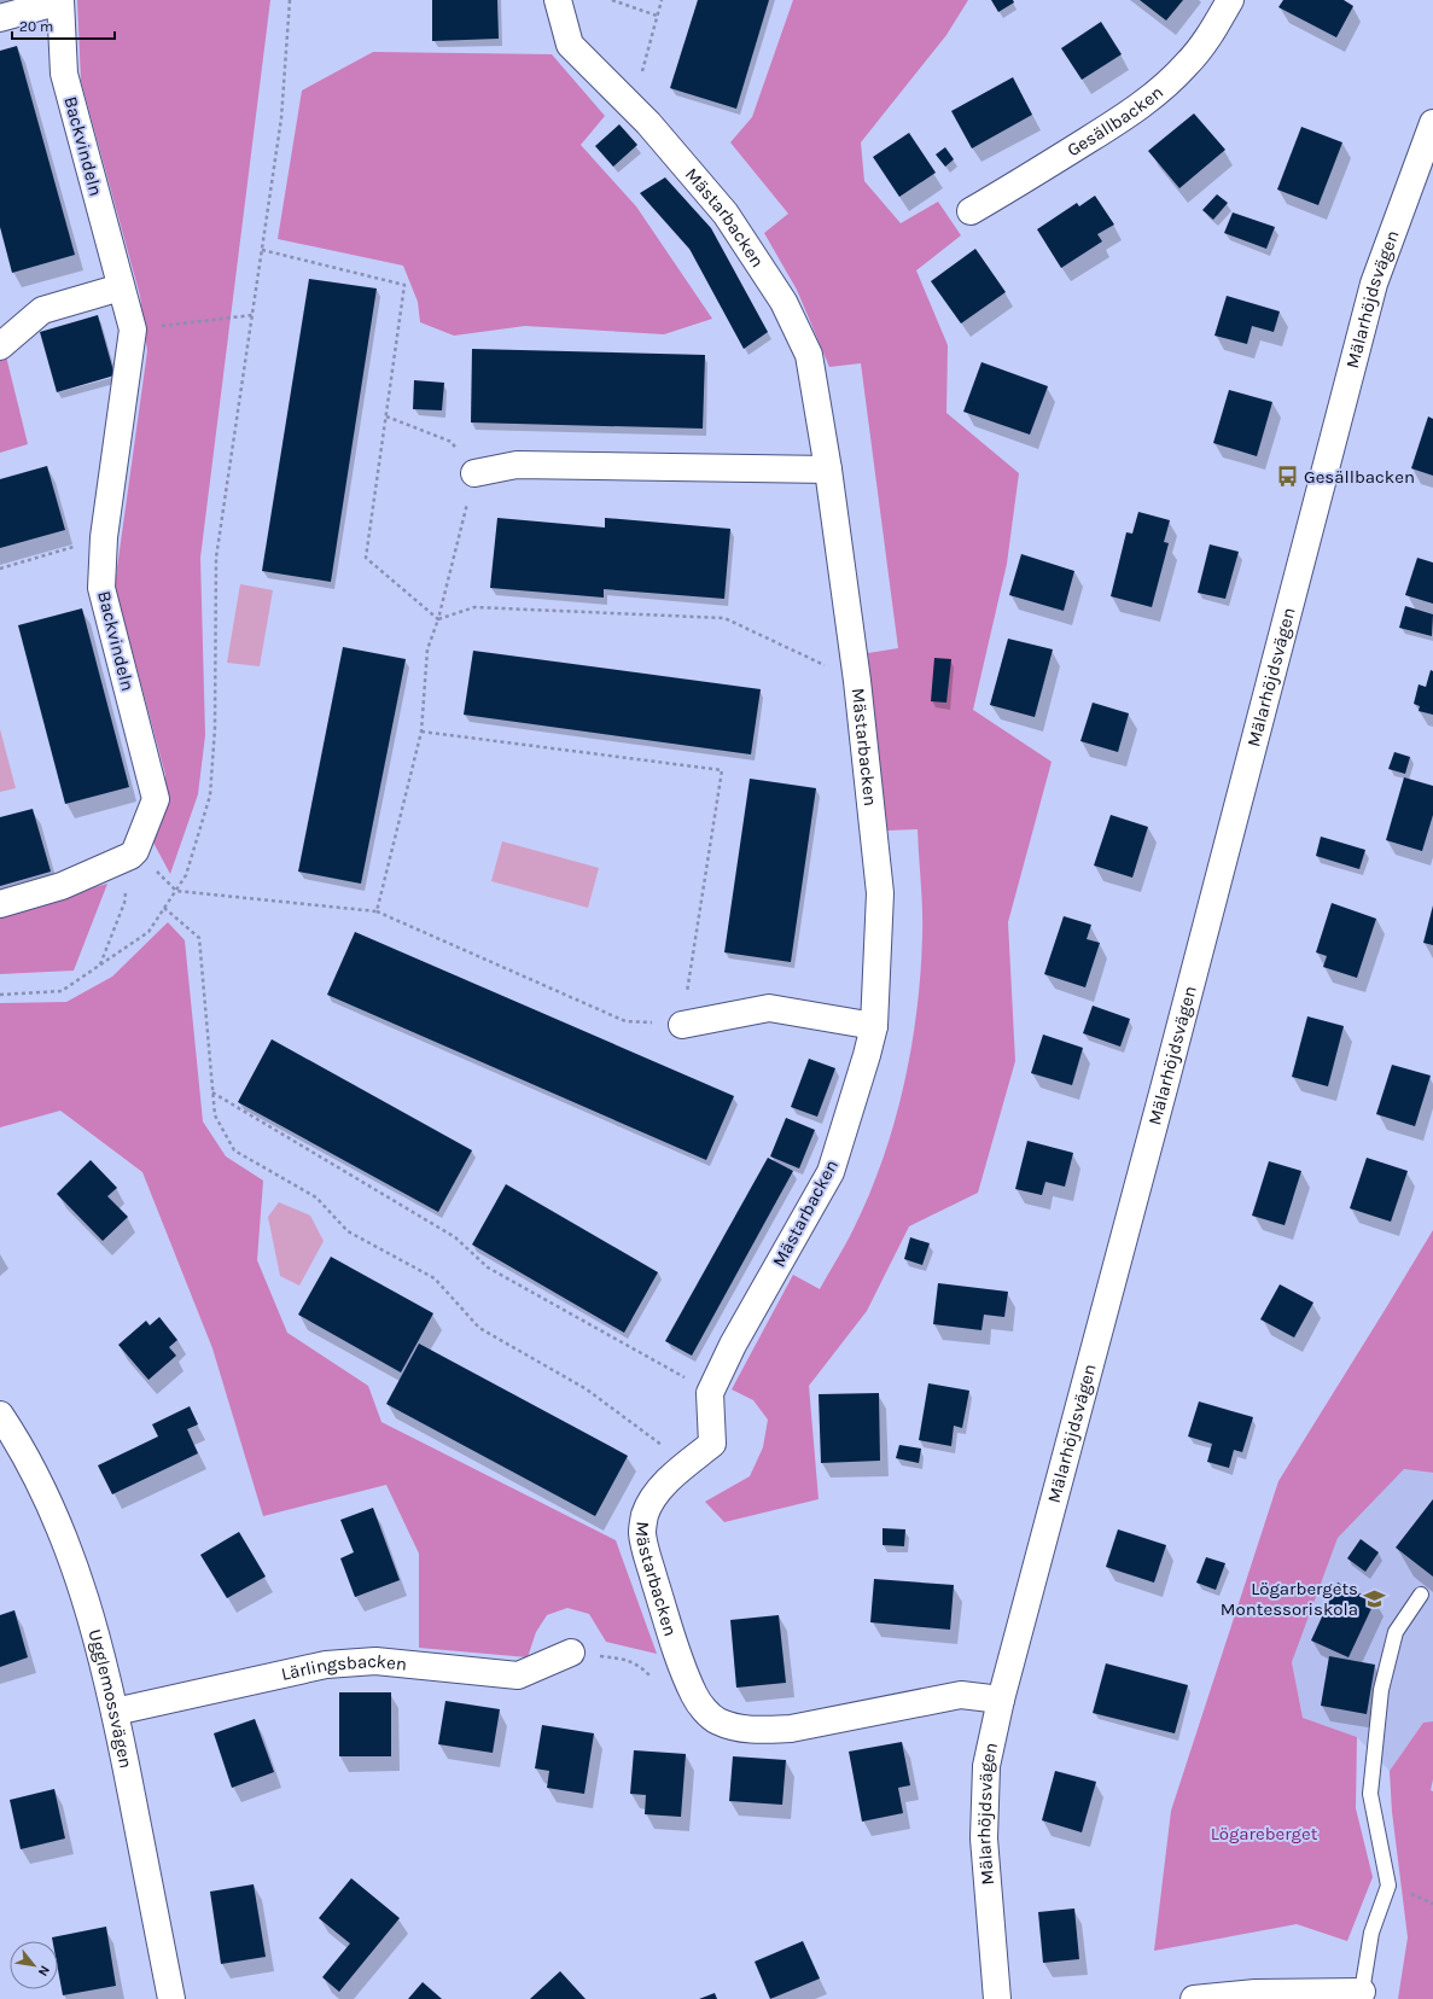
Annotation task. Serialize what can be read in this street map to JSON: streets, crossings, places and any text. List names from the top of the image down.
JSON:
{
  "streets": {
    "street": [
      "Gesällbacken",
      "Backvindeln",
      "Mästarbacken",
      "Mälarhöjdsvägen",
      "Lärlingsbacken",
      "Ugglemossvägen"
    ]
  },
  "crossings": [
    ["Mästarbacken", "Mälarhöjdsvägen"],
    ["Lärlingsbacken", "Ugglemossvägen"]
  ],
  "parks": ["Lögareberget"],
  "places": {
    "bus stop": ["Gesällbacken"],
    "school or university": ["Lögarbergets Montessoriskola"]
  },
  "scale_bar": "20 m",
  "north": "bottom right"
}
